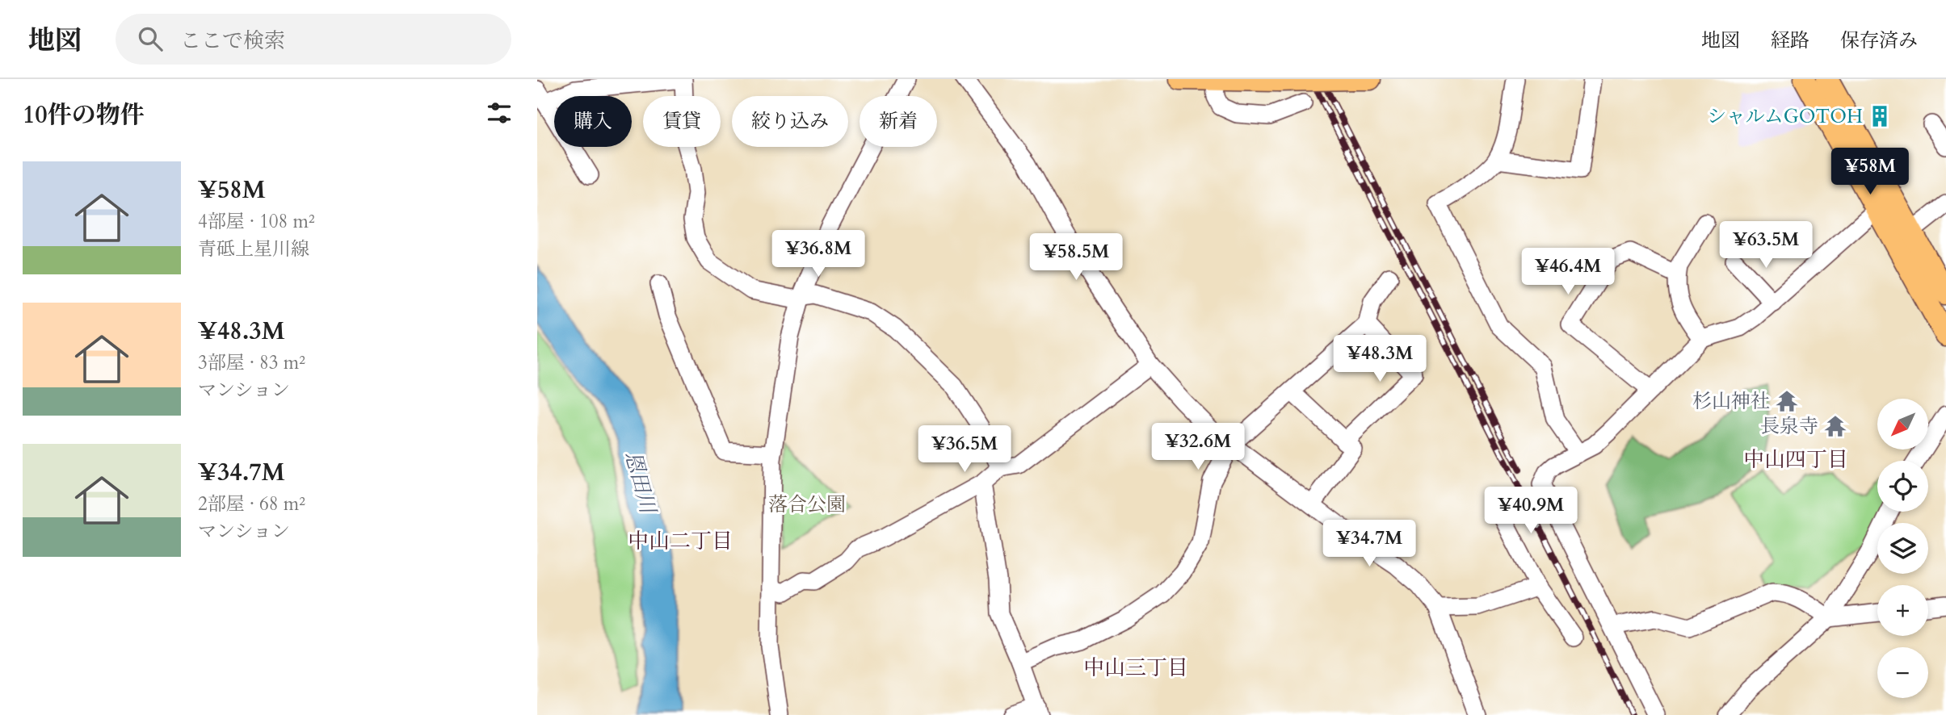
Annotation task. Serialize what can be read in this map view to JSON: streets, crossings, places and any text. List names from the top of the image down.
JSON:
{
  "districts": ["中山四丁目", "中山二丁目", "中山三丁目"],
  "water": ["恩田川"],
  "parks": ["落合公園"],
  "places": {
    "building": ["シャルムGOTOH"],
    "temple": ["杉山神社", "長泉寺"]
  },
  "north": "bottom left",
  "page": {
    "header": "地図",
    "search": "ここで検索",
    "nav": ["地図", "経路", "保存済み"],
    "heading": "10件の物件",
    "chip": [
      "購入",
      "賃貸",
      "絞り込み",
      "新着"
    ],
    "list": [
      {
        "name": "¥58M",
        "note": "4部屋 · 108 m² · 青砥上星川線"
      },
      {
        "name": "¥48.3M",
        "note": "3部屋 · 83 m² · マンション"
      },
      {
        "name": "¥34.7M",
        "note": "2部屋 · 68 m² · マンション"
      }
    ],
    "price": [
      "¥58M",
      "¥63.5M",
      "¥36.8M",
      "¥58.5M",
      "¥46.4M",
      "¥48.3M",
      "¥32.6M",
      "¥36.5M",
      "¥40.9M",
      "¥34.7M"
    ],
    "map_buttons": ["+", "−"]
  }
}
